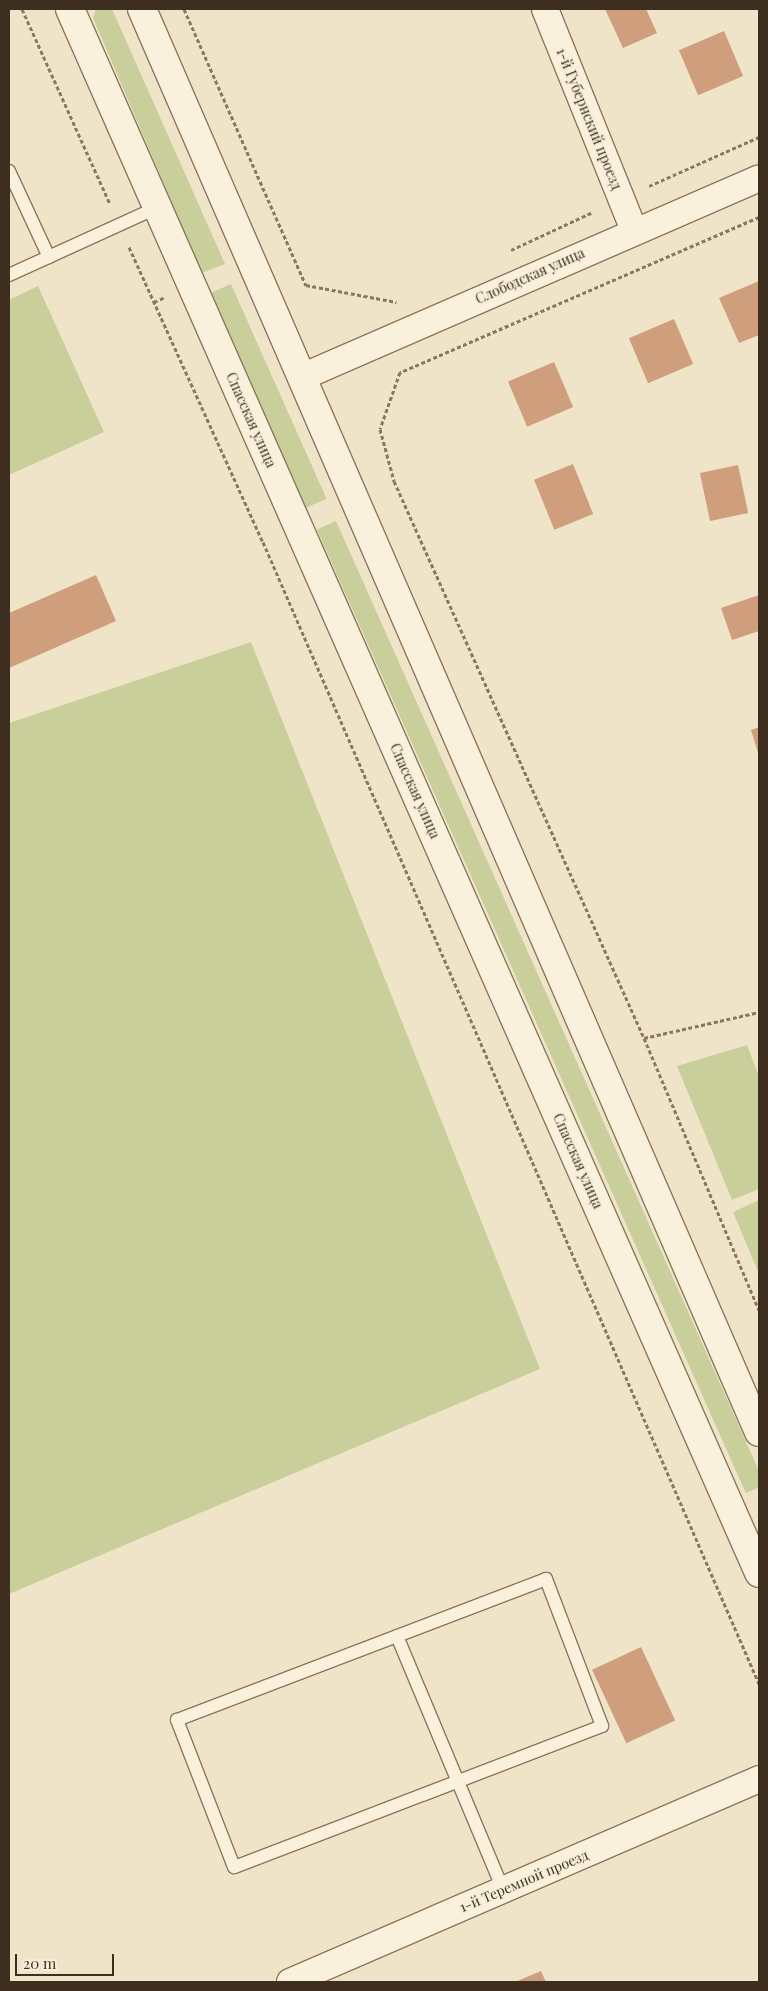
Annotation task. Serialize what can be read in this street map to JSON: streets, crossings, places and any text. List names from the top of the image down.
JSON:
{
  "streets": {
    "street": [
      "1-й Губернский проезд",
      "Слободская улица",
      "Спасская улица",
      "1-й Теремной проезд"
    ]
  },
  "crossings": [
    ["1-й Губернский проезд", "Слободская улица"]
  ],
  "scale_bar": "20 m"
}
